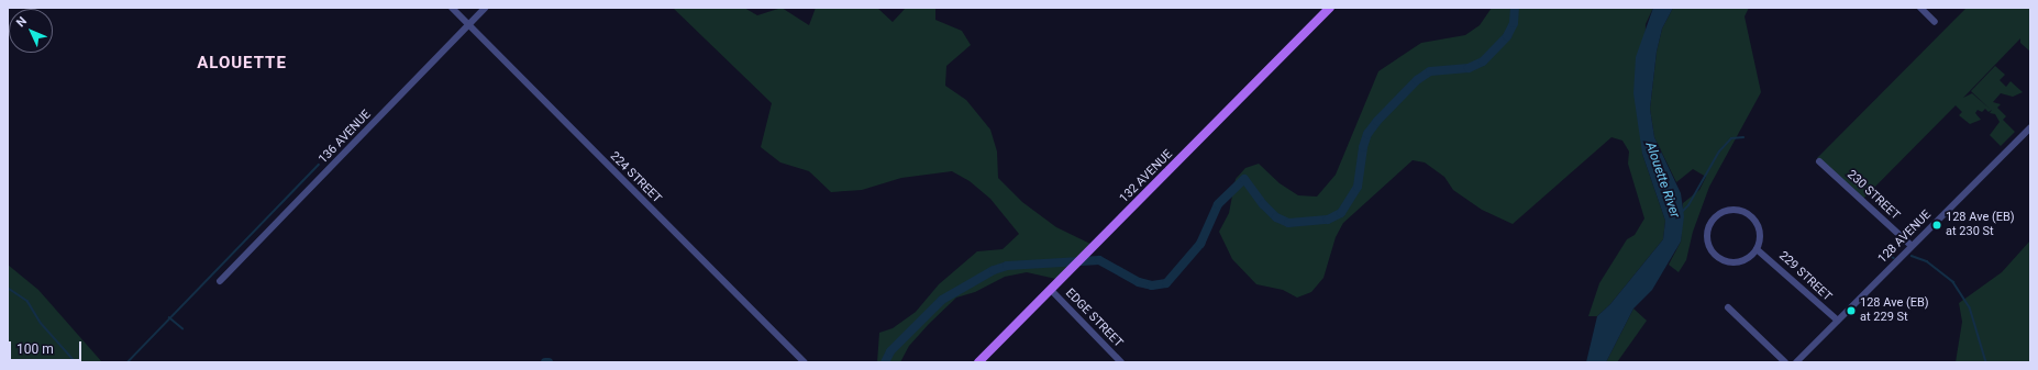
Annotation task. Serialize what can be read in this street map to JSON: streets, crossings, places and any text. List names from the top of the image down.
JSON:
{
  "streets": {
    "main road": ["132 AVENUE"],
    "street": [
      "136 AVENUE",
      "224 STREET",
      "230 STREET",
      "128 AVENUE",
      "229 STREET",
      "EDGE STREET"
    ]
  },
  "crossings": [
    ["136 AVENUE", "224 STREET"],
    ["132 AVENUE", "EDGE STREET"],
    ["230 STREET", "128 AVENUE"],
    ["128 AVENUE", "229 STREET"]
  ],
  "districts": ["ALOUETTE"],
  "water": ["Alouette River"],
  "places": ["128 Ave (EB) at 230 St", "128 Ave (EB) at 229 St"],
  "scale_bar": "100 m",
  "north": "top left"
}
